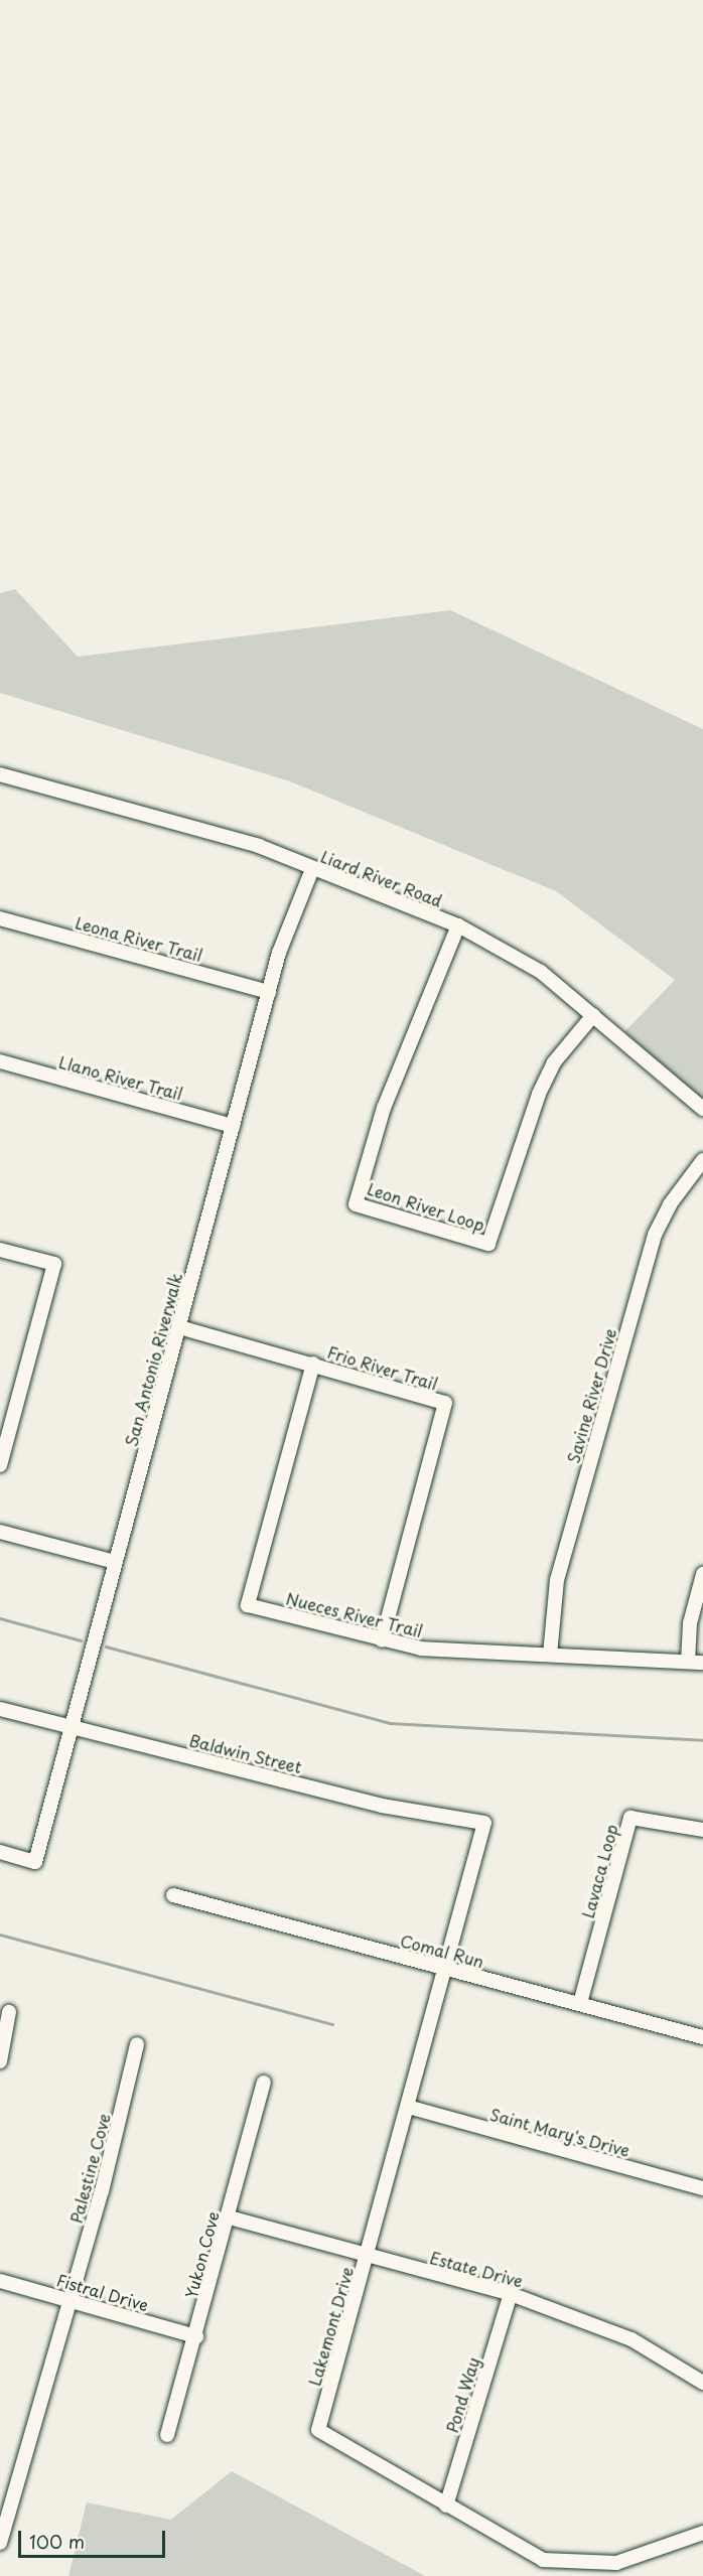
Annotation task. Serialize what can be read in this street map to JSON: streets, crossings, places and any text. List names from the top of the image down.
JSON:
{
  "streets": {
    "street": [
      "Liard River Road",
      "Leona River Trail",
      "Llano River Trail",
      "Leon River Loop",
      "San Antonio Riverwalk",
      "Frio River Trail",
      "Savine River Drive",
      "Nueces River Trail",
      "Baldwin Street",
      "Lavaca Loop",
      "Comal Run",
      "Saint Mary's Drive",
      "Palestine Cove",
      "Yukon Cove",
      "Estate Drive",
      "Fistral Drive",
      "Lakemont Drive",
      "Pond Way"
    ]
  },
  "crossings": [
    ["Liard River Road", "Leon River Loop"],
    ["Liard River Road", "San Antonio Riverwalk"],
    ["Leona River Trail", "San Antonio Riverwalk"],
    ["Llano River Trail", "San Antonio Riverwalk"],
    ["San Antonio Riverwalk", "Frio River Trail"],
    ["San Antonio Riverwalk", "Baldwin Street"],
    ["Frio River Trail", "Nueces River Trail"],
    ["Savine River Drive", "Nueces River Trail"],
    ["Baldwin Street", "Lakemont Drive"],
    ["Lavaca Loop", "Comal Run"],
    ["Comal Run", "Lakemont Drive"],
    ["Saint Mary's Drive", "Lakemont Drive"],
    ["Palestine Cove", "Fistral Drive"],
    ["Yukon Cove", "Estate Drive"],
    ["Yukon Cove", "Fistral Drive"],
    ["Estate Drive", "Lakemont Drive"],
    ["Estate Drive", "Pond Way"],
    ["Lakemont Drive", "Pond Way"]
  ],
  "scale_bar": "100 m"
}
